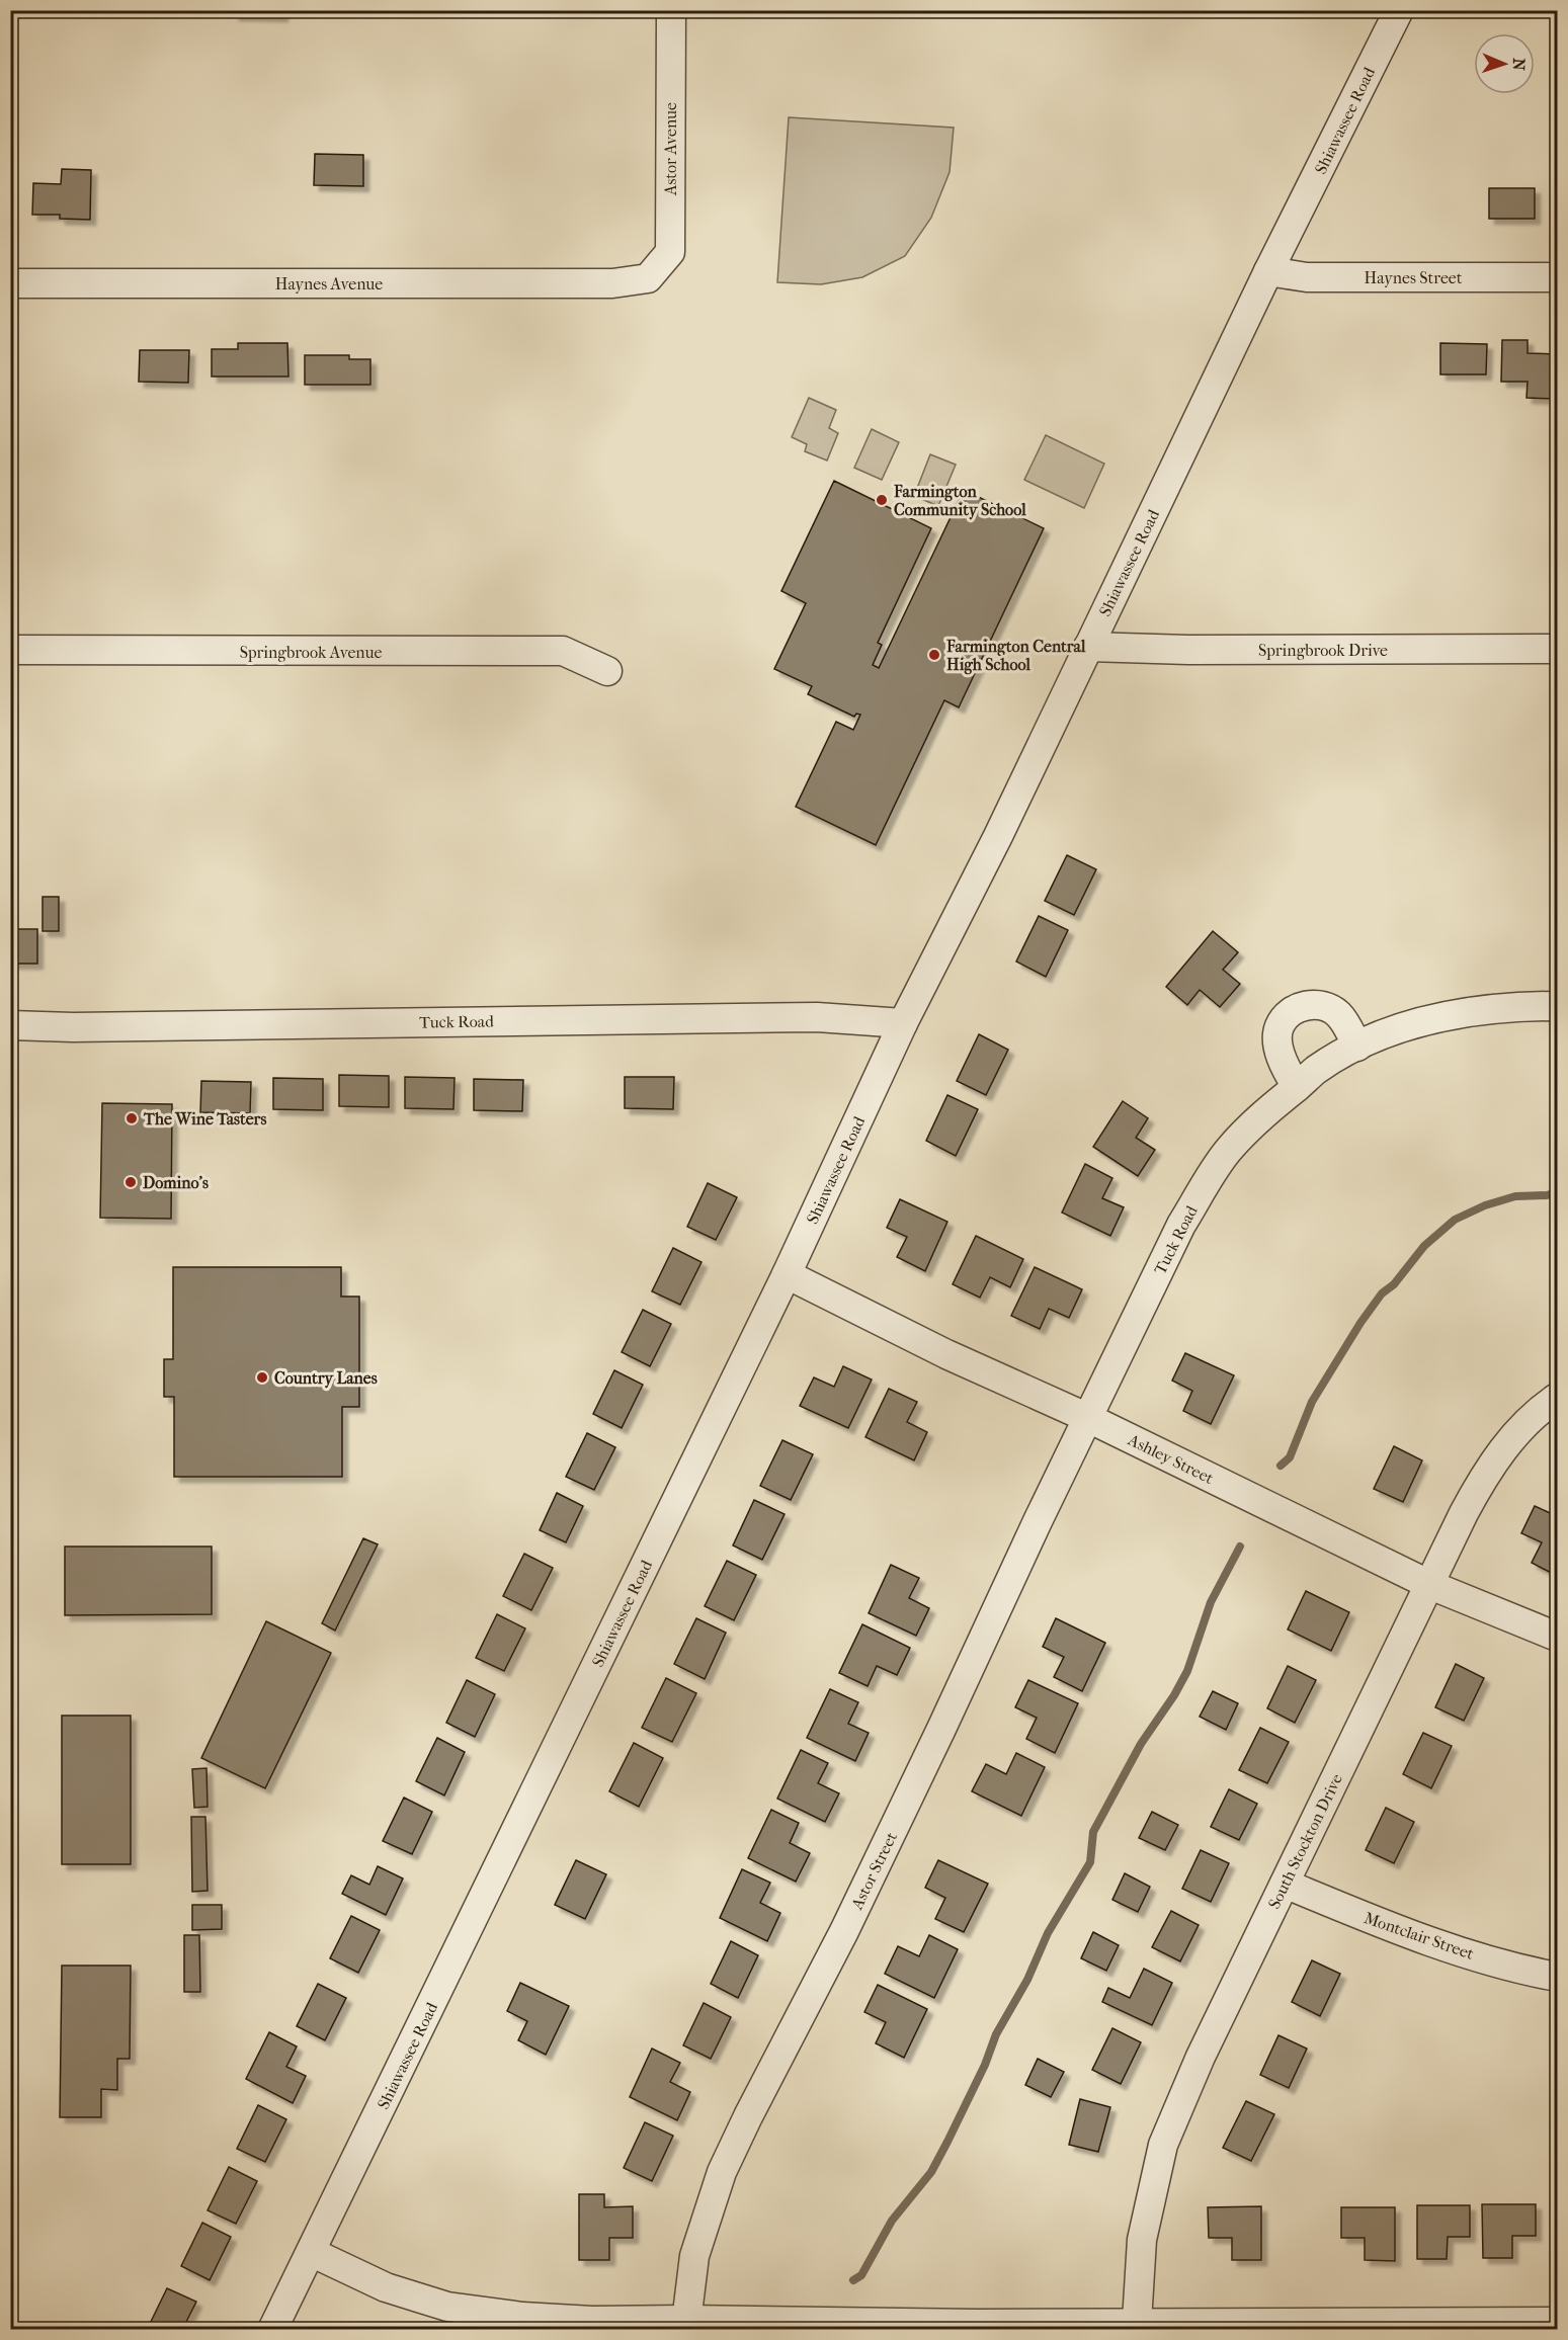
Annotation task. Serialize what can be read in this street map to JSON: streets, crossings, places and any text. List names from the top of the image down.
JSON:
{
  "streets": {
    "street": [
      "Shiawassee Road",
      "Astor Avenue",
      "Haynes Street",
      "Haynes Avenue",
      "Springbrook Drive",
      "Springbrook Avenue",
      "Tuck Road",
      "Ashley Street",
      "South Stockton Drive",
      "Astor Street",
      "Montclair Street"
    ]
  },
  "crossings": [
    ["Shiawassee Road", "Haynes Street"],
    ["Shiawassee Road", "Springbrook Drive"],
    ["Shiawassee Road", "Tuck Road"],
    ["Shiawassee Road", "Ashley Street"],
    ["Astor Avenue", "Haynes Avenue"],
    ["Tuck Road", "Ashley Street"],
    ["Tuck Road", "Astor Street"],
    ["Ashley Street", "South Stockton Drive"],
    ["Ashley Street", "Astor Street"],
    ["South Stockton Drive", "Montclair Street"]
  ],
  "places": [
    "Farmington Community School",
    "Farmington Central High School",
    "The Wine Tasters",
    "Domino's",
    "Country Lanes"
  ],
  "north": "right"
}
